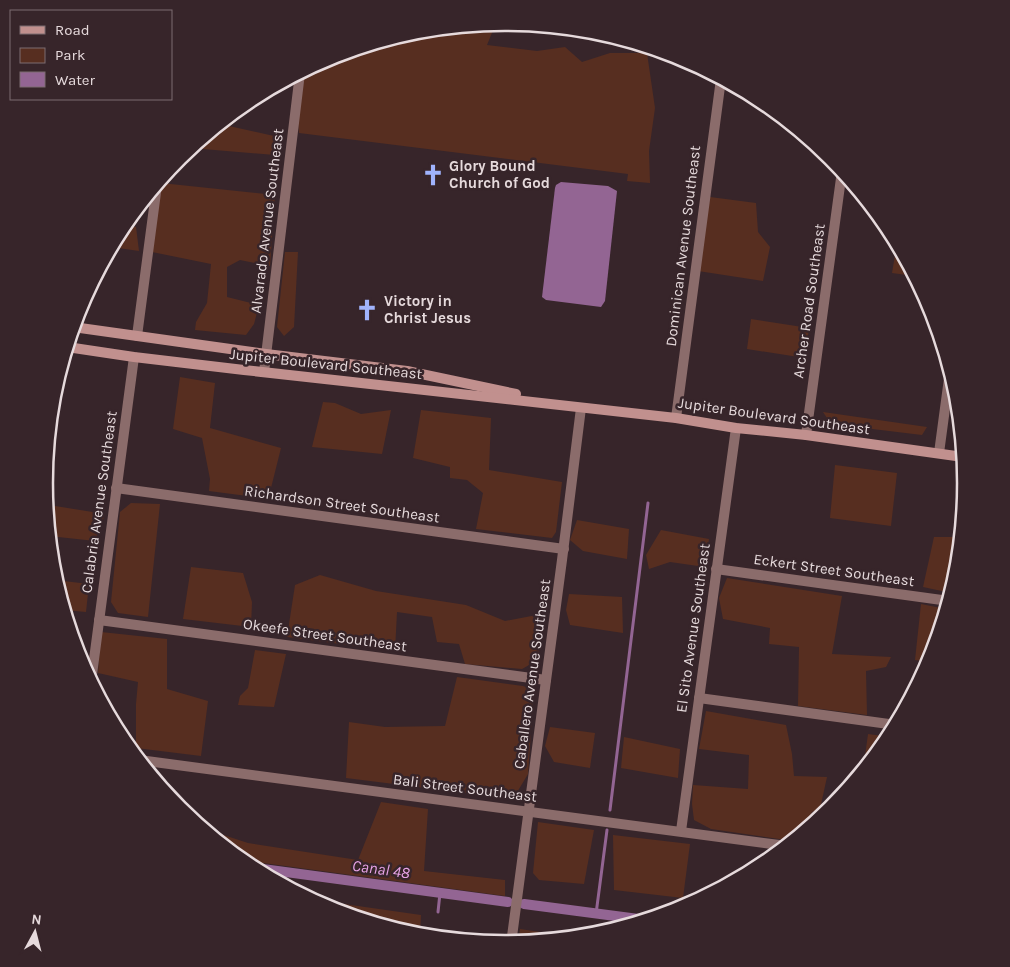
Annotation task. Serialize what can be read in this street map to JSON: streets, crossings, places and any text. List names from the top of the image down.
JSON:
{
  "streets": {
    "street": [
      "Alvarado Avenue Southeast",
      "Dominican Avenue Southeast",
      "Archer Road Southeast",
      "Jupiter Boulevard Southeast",
      "Calabria Avenue Southeast",
      "Richardson Street Southeast",
      "Eckert Street Southeast",
      "El Sito Avenue Southeast",
      "Okeefe Street Southeast",
      "Caballero Avenue Southeast",
      "Bali Street Southeast"
    ]
  },
  "crossings": [
    ["Alvarado Avenue Southeast", "Jupiter Boulevard Southeast"],
    ["Dominican Avenue Southeast", "Jupiter Boulevard Southeast"],
    ["Archer Road Southeast", "Jupiter Boulevard Southeast"],
    ["Jupiter Boulevard Southeast", "Calabria Avenue Southeast"],
    ["Jupiter Boulevard Southeast", "El Sito Avenue Southeast"],
    ["Jupiter Boulevard Southeast", "Caballero Avenue Southeast"],
    ["Calabria Avenue Southeast", "Richardson Street Southeast"],
    ["Calabria Avenue Southeast", "Okeefe Street Southeast"],
    ["Richardson Street Southeast", "Caballero Avenue Southeast"],
    ["Eckert Street Southeast", "El Sito Avenue Southeast"],
    ["El Sito Avenue Southeast", "Bali Street Southeast"],
    ["Okeefe Street Southeast", "Caballero Avenue Southeast"],
    ["Caballero Avenue Southeast", "Bali Street Southeast"]
  ],
  "water": ["Canal 48"],
  "places": {
    "church": ["Glory Bound Church of God", "Victory in Christ Jesus"]
  },
  "legend": ["Road", "Park", "Water"],
  "north": "top"
}
